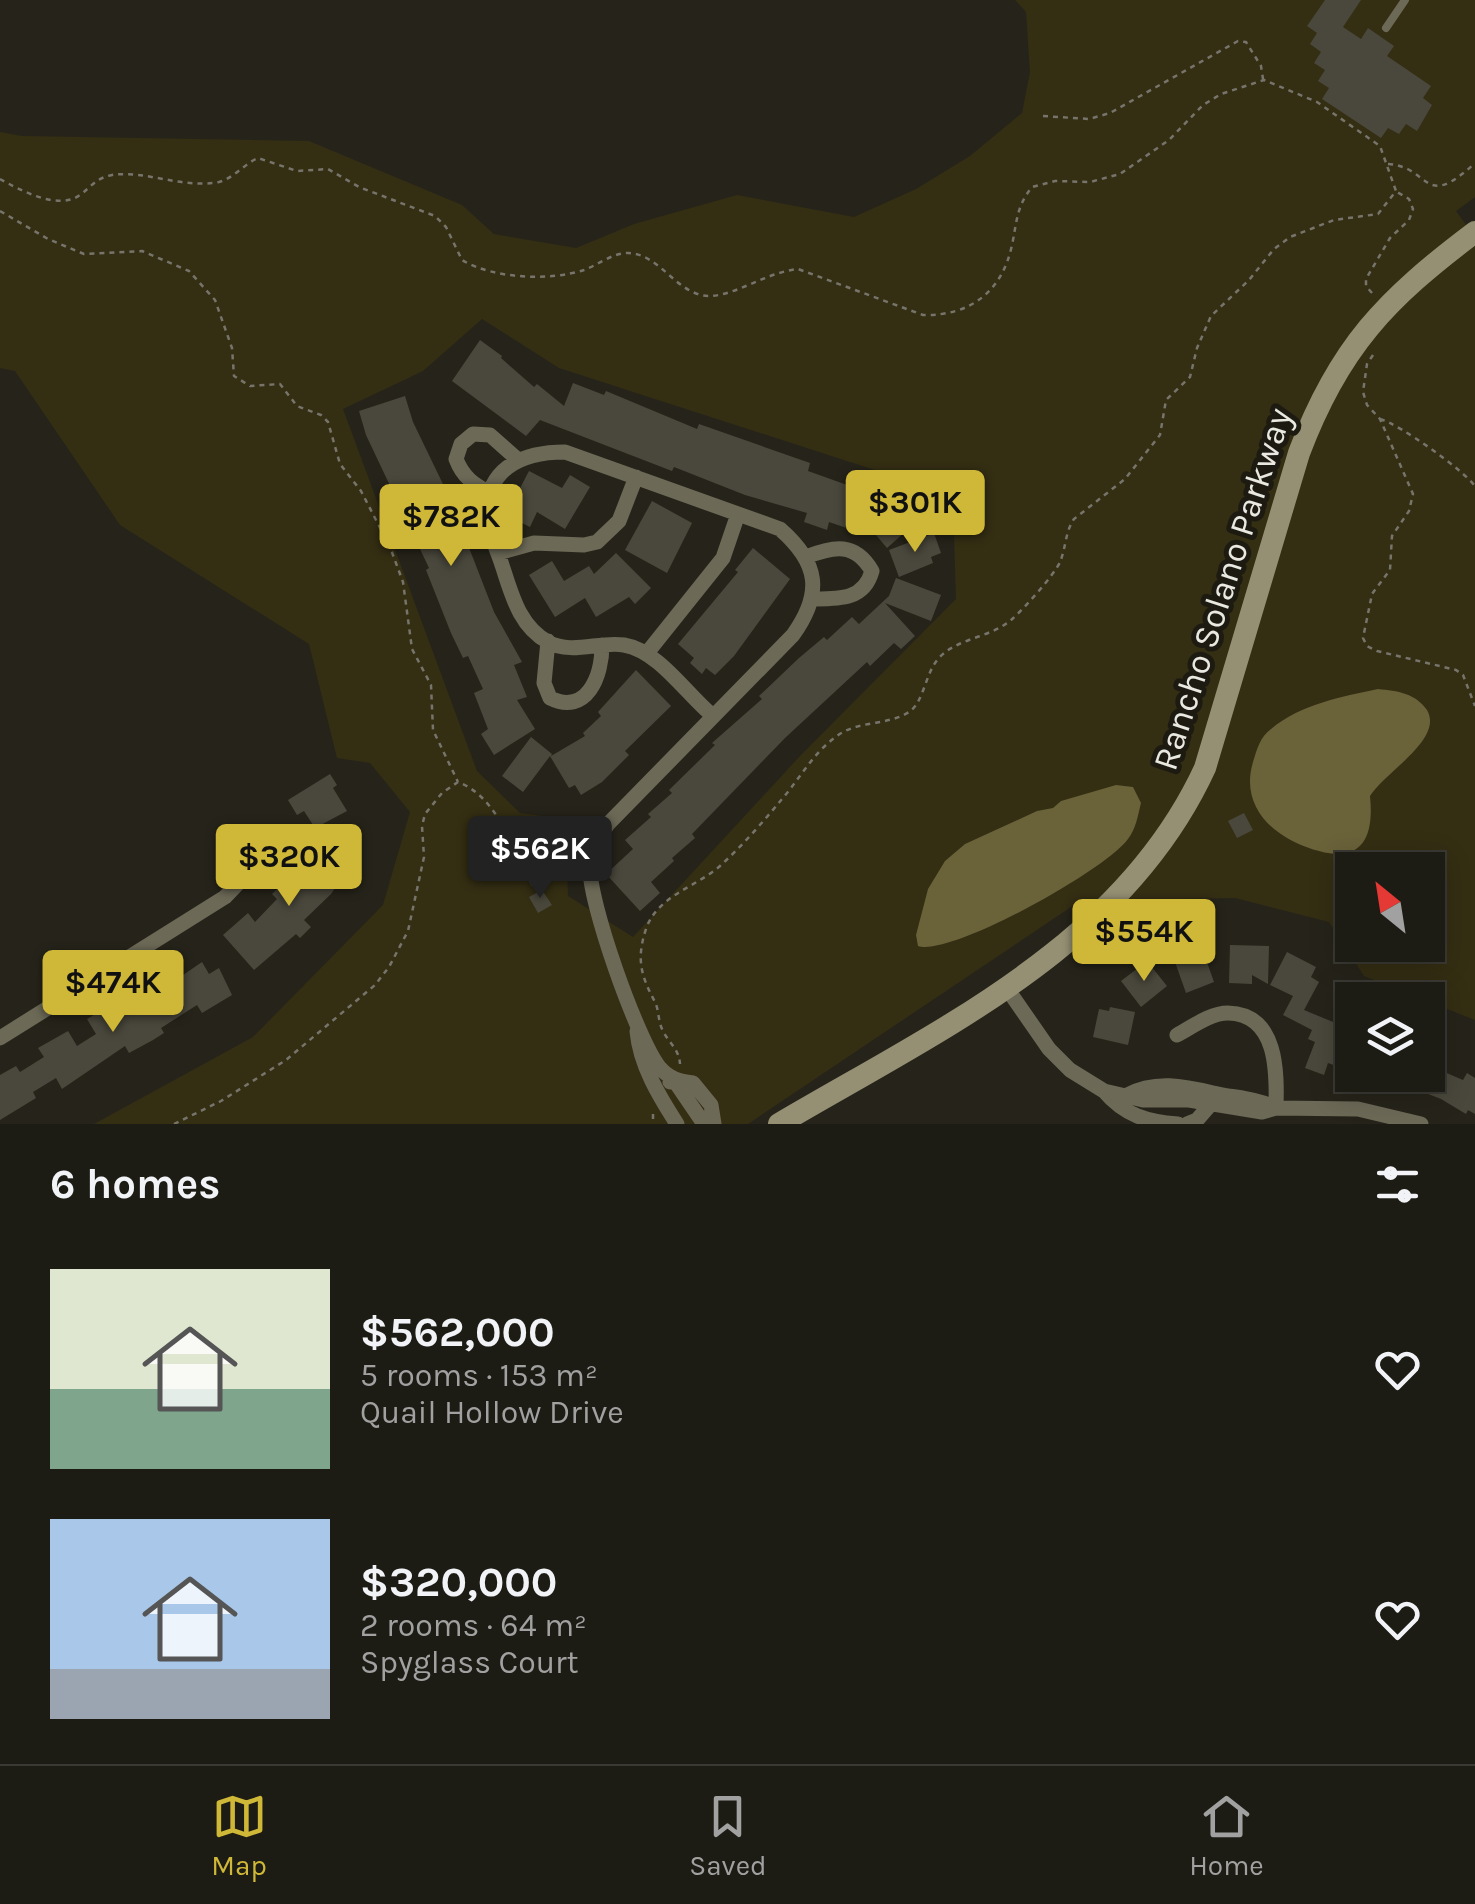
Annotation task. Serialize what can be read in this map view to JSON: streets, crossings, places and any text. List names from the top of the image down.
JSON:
{
  "streets": {
    "street": ["Rancho Solano Parkway"]
  },
  "north": "top left",
  "page": {
    "price": [
      "$301K",
      "$782K",
      "$562K",
      "$320K",
      "$554K",
      "$474K"
    ],
    "heading": "6 homes",
    "list": [
      {
        "name": "$562,000",
        "note": "5 rooms · 153 m² · Quail Hollow Drive"
      },
      {
        "name": "$320,000",
        "note": "2 rooms · 64 m² · Spyglass Court"
      }
    ],
    "tabs": ["Map", "Saved", "Home"]
  }
}
